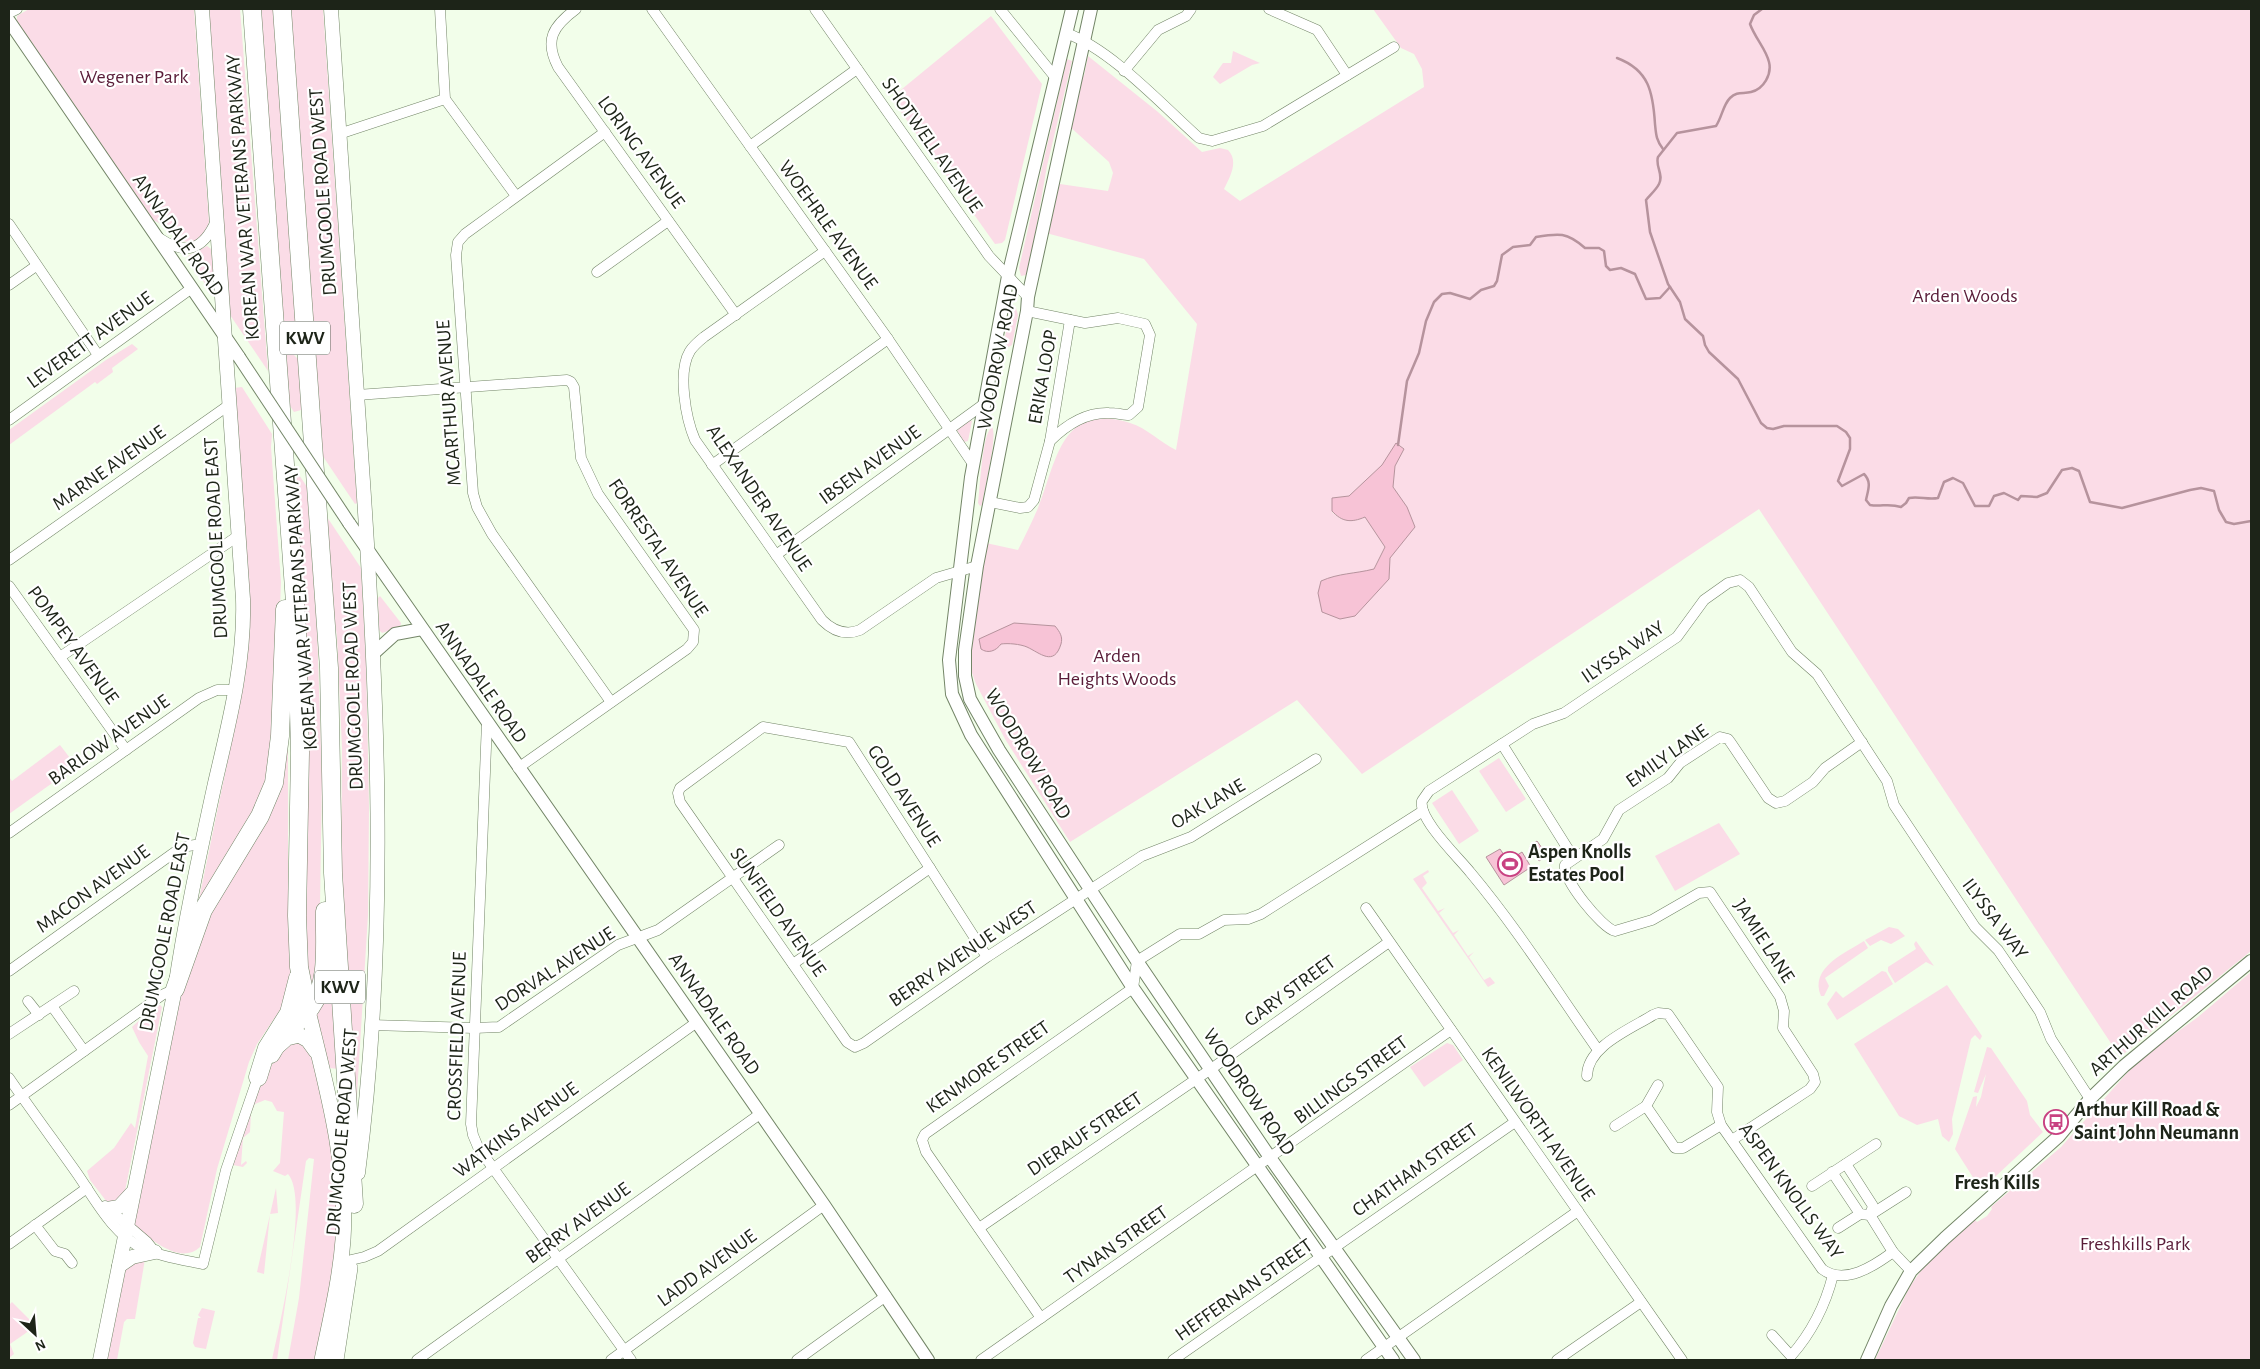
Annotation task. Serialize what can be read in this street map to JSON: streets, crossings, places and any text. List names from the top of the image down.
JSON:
{
  "streets": {
    "highway": ["KOREAN WAR VETERANS PARKWAY", "KWV"],
    "main road": ["DRUMGOOLE ROAD WEST", "DRUMGOOLE ROAD EAST"],
    "street": [
      "SHOTWELL AVENUE",
      "LORING AVENUE",
      "WOEHRLE AVENUE",
      "ANNADALE ROAD",
      "LEVERETT AVENUE",
      "WOODROW ROAD",
      "ERIKA LOOP",
      "MCARTHUR AVENUE",
      "IBSEN AVENUE",
      "MARNE AVENUE",
      "ALEXANDER AVENUE",
      "FORRESTAL AVENUE",
      "POMPEY AVENUE",
      "ILYSSA WAY",
      "BARLOW AVENUE",
      "EMILY LANE",
      "GOLD AVENUE",
      "OAK LANE",
      "MACON AVENUE",
      "SUNFIELD AVENUE",
      "JAMIE LANE",
      "BERRY AVENUE WEST",
      "DORVAL AVENUE",
      "GARY STREET",
      "ARTHUR KILL ROAD",
      "CROSSFIELD AVENUE",
      "KENMORE STREET",
      "BILLINGS STREET",
      "KENILWORTH AVENUE",
      "WATKINS AVENUE",
      "DIERAUF STREET",
      "CHATHAM STREET",
      "ASPEN KNOLLS WAY",
      "BERRY AVENUE",
      "TYNAN STREET",
      "LADD AVENUE",
      "HEFFERNAN STREET"
    ]
  },
  "crossings": [
    ["SHOTWELL AVENUE", "WOODROW ROAD"],
    ["LORING AVENUE", "MCARTHUR AVENUE"],
    ["LORING AVENUE", "ALEXANDER AVENUE"],
    ["DRUMGOOLE ROAD WEST", "KOREAN WAR VETERANS PARKWAY"],
    ["DRUMGOOLE ROAD WEST", "ANNADALE ROAD"],
    ["DRUMGOOLE ROAD WEST", "DORVAL AVENUE"],
    ["DRUMGOOLE ROAD WEST", "WATKINS AVENUE"],
    ["WOEHRLE AVENUE", "WOODROW ROAD"],
    ["WOEHRLE AVENUE", "IBSEN AVENUE"],
    ["WOEHRLE AVENUE", "ALEXANDER AVENUE"],
    ["ANNADALE ROAD", "LEVERETT AVENUE"],
    ["ANNADALE ROAD", "DRUMGOOLE ROAD EAST"],
    ["ANNADALE ROAD", "FORRESTAL AVENUE"],
    ["ANNADALE ROAD", "DORVAL AVENUE"],
    ["ANNADALE ROAD", "CROSSFIELD AVENUE"],
    ["ANNADALE ROAD", "WATKINS AVENUE"],
    ["ANNADALE ROAD", "BERRY AVENUE"],
    ["ANNADALE ROAD", "LADD AVENUE"],
    ["WOODROW ROAD", "ERIKA LOOP"],
    ["WOODROW ROAD", "IBSEN AVENUE"],
    ["WOODROW ROAD", "ALEXANDER AVENUE"],
    ["WOODROW ROAD", "OAK LANE"],
    ["WOODROW ROAD", "BERRY AVENUE WEST"],
    ["WOODROW ROAD", "GARY STREET"],
    ["WOODROW ROAD", "KENMORE STREET"],
    ["WOODROW ROAD", "BILLINGS STREET"],
    ["WOODROW ROAD", "DIERAUF STREET"],
    ["WOODROW ROAD", "CHATHAM STREET"],
    ["WOODROW ROAD", "TYNAN STREET"],
    ["WOODROW ROAD", "HEFFERNAN STREET"],
    ["MCARTHUR AVENUE", "FORRESTAL AVENUE"],
    ["IBSEN AVENUE", "ALEXANDER AVENUE"],
    ["MARNE AVENUE", "DRUMGOOLE ROAD EAST"],
    ["DRUMGOOLE ROAD EAST", "BARLOW AVENUE"],
    ["DRUMGOOLE ROAD EAST", "MACON AVENUE"],
    ["POMPEY AVENUE", "BARLOW AVENUE"],
    ["ILYSSA WAY", "EMILY LANE"],
    ["ILYSSA WAY", "ARTHUR KILL ROAD"],
    ["EMILY LANE", "JAMIE LANE"],
    ["GOLD AVENUE", "SUNFIELD AVENUE"],
    ["GOLD AVENUE", "BERRY AVENUE WEST"],
    ["OAK LANE", "BERRY AVENUE WEST"],
    ["SUNFIELD AVENUE", "BERRY AVENUE WEST"],
    ["SUNFIELD AVENUE", "DORVAL AVENUE"],
    ["JAMIE LANE", "ASPEN KNOLLS WAY"],
    ["DORVAL AVENUE", "CROSSFIELD AVENUE"],
    ["GARY STREET", "KENILWORTH AVENUE"],
    ["GARY STREET", "DIERAUF STREET"],
    ["CROSSFIELD AVENUE", "WATKINS AVENUE"],
    ["CROSSFIELD AVENUE", "BERRY AVENUE"],
    ["CROSSFIELD AVENUE", "LADD AVENUE"],
    ["KENMORE STREET", "DIERAUF STREET"],
    ["KENMORE STREET", "TYNAN STREET"],
    ["BILLINGS STREET", "KENILWORTH AVENUE"],
    ["BILLINGS STREET", "TYNAN STREET"],
    ["KENILWORTH AVENUE", "CHATHAM STREET"],
    ["CHATHAM STREET", "HEFFERNAN STREET"]
  ],
  "districts": ["Fresh Kills"],
  "parks": [
    "Wegener Park",
    "Arden Woods",
    "Arden Heights Woods",
    "Freshkills Park"
  ],
  "places": {
    "sports": ["Aspen Knolls Estates Pool"],
    "bus stop": ["Arthur Kill Road & Saint John Neumann"]
  },
  "north": "bottom right"
}
